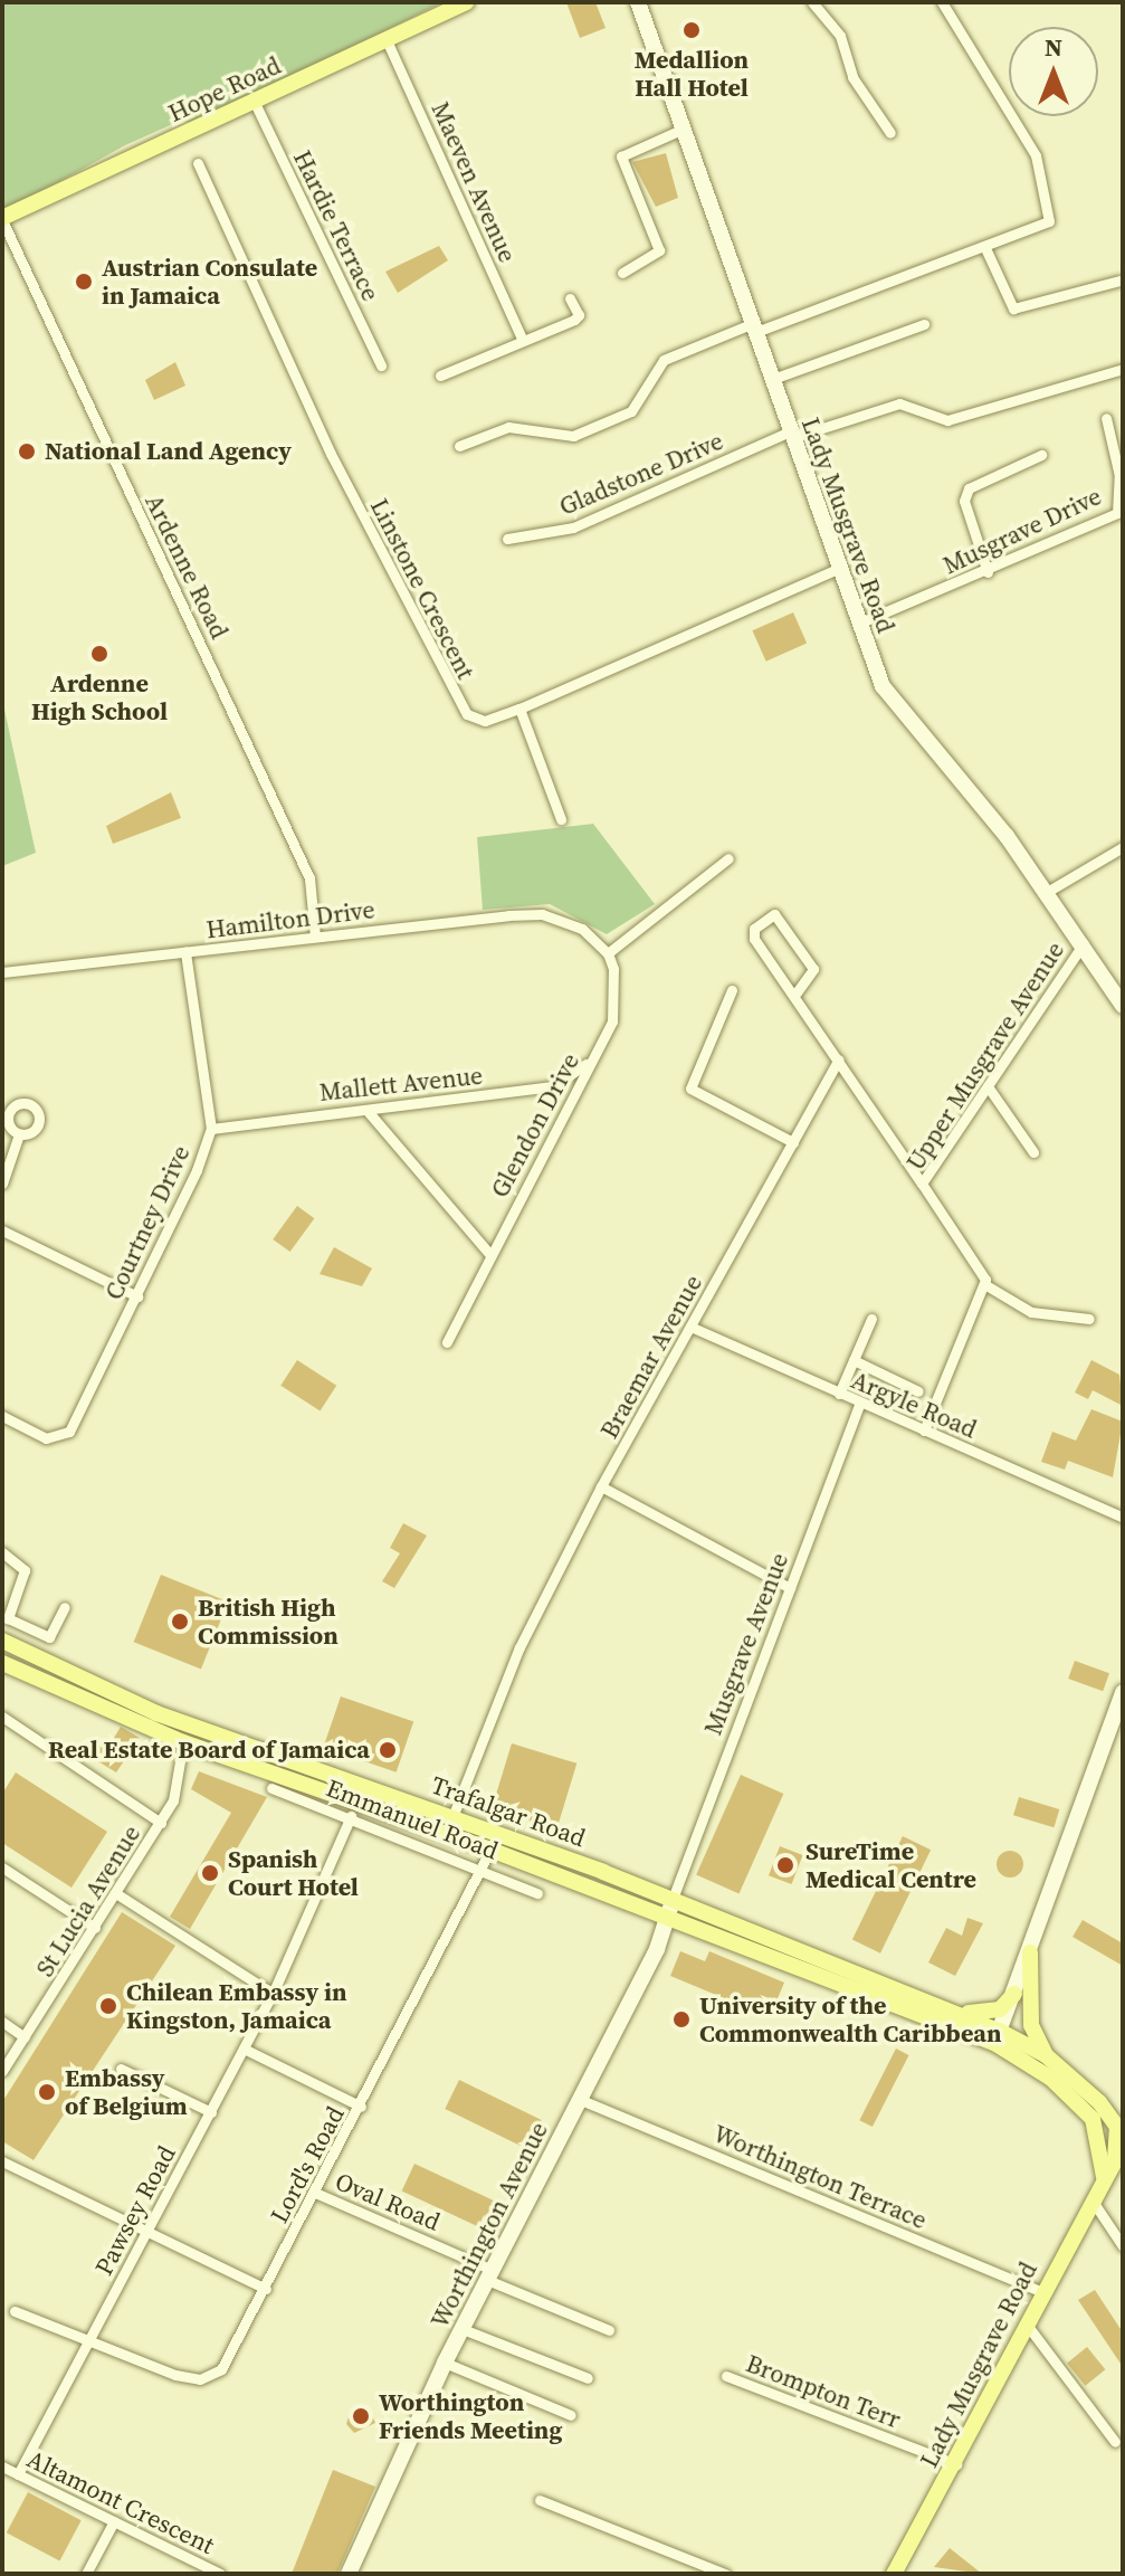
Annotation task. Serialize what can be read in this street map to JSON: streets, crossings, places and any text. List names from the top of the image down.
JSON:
{
  "streets": {
    "main road": [
      "Hope Road",
      "Lady Musgrave Road",
      "Trafalgar Road",
      "Worthington Avenue"
    ],
    "street": [
      "Maeven Avenue",
      "Hardie Terrace",
      "Gladstone Drive",
      "Musgrave Drive",
      "Ardenne Road",
      "Linstone Crescent",
      "Hamilton Drive",
      "Upper Musgrave Avenue",
      "Mallett Avenue",
      "Glendon Drive",
      "Courtney Drive",
      "Braemar Avenue",
      "Argyle Road",
      "Musgrave Avenue",
      "Emmanuel Road",
      "St Lucia Avenue",
      "Lord's Road",
      "Worthington Terrace",
      "Oval Road",
      "Pawsey Road",
      "Brompton Terr",
      "Altamont Crescent"
    ]
  },
  "crossings": [
    ["Hope Road", "Maeven Avenue"],
    ["Hope Road", "Hardie Terrace"],
    ["Hope Road", "Ardenne Road"],
    ["Gladstone Drive", "Lady Musgrave Road"],
    ["Lady Musgrave Road", "Musgrave Drive"],
    ["Lady Musgrave Road", "Linstone Crescent"],
    ["Lady Musgrave Road", "Upper Musgrave Avenue"],
    ["Lady Musgrave Road", "Trafalgar Road"],
    ["Lady Musgrave Road", "Worthington Terrace"],
    ["Lady Musgrave Road", "Brompton Terr"],
    ["Ardenne Road", "Hamilton Drive"],
    ["Hamilton Drive", "Glendon Drive"],
    ["Hamilton Drive", "Courtney Drive"],
    ["Mallett Avenue", "Glendon Drive"],
    ["Mallett Avenue", "Courtney Drive"],
    ["Braemar Avenue", "Argyle Road"],
    ["Braemar Avenue", "Trafalgar Road"],
    ["Argyle Road", "Musgrave Avenue"],
    ["Musgrave Avenue", "Trafalgar Road"],
    ["Musgrave Avenue", "Worthington Avenue"],
    ["Trafalgar Road", "St Lucia Avenue"],
    ["Trafalgar Road", "Lord's Road"],
    ["Trafalgar Road", "Worthington Avenue"],
    ["Emmanuel Road", "Lord's Road"],
    ["Emmanuel Road", "Pawsey Road"],
    ["Lord's Road", "Oval Road"],
    ["Lord's Road", "Pawsey Road"],
    ["Worthington Terrace", "Worthington Avenue"],
    ["Oval Road", "Worthington Avenue"],
    ["Pawsey Road", "Altamont Crescent"]
  ],
  "places": [
    "Medallion Hall Hotel",
    "Austrian Consulate in Jamaica",
    "National Land Agency",
    "Ardenne High School",
    "British High Commission",
    "Real Estate Board of Jamaica",
    "SureTime Medical Centre",
    "Spanish Court Hotel",
    "Chilean Embassy in Kingston, Jamaica",
    "University of the Commonwealth Caribbean",
    "Embassy of Belgium",
    "Worthington Friends Meeting"
  ],
  "north": "top"
}
